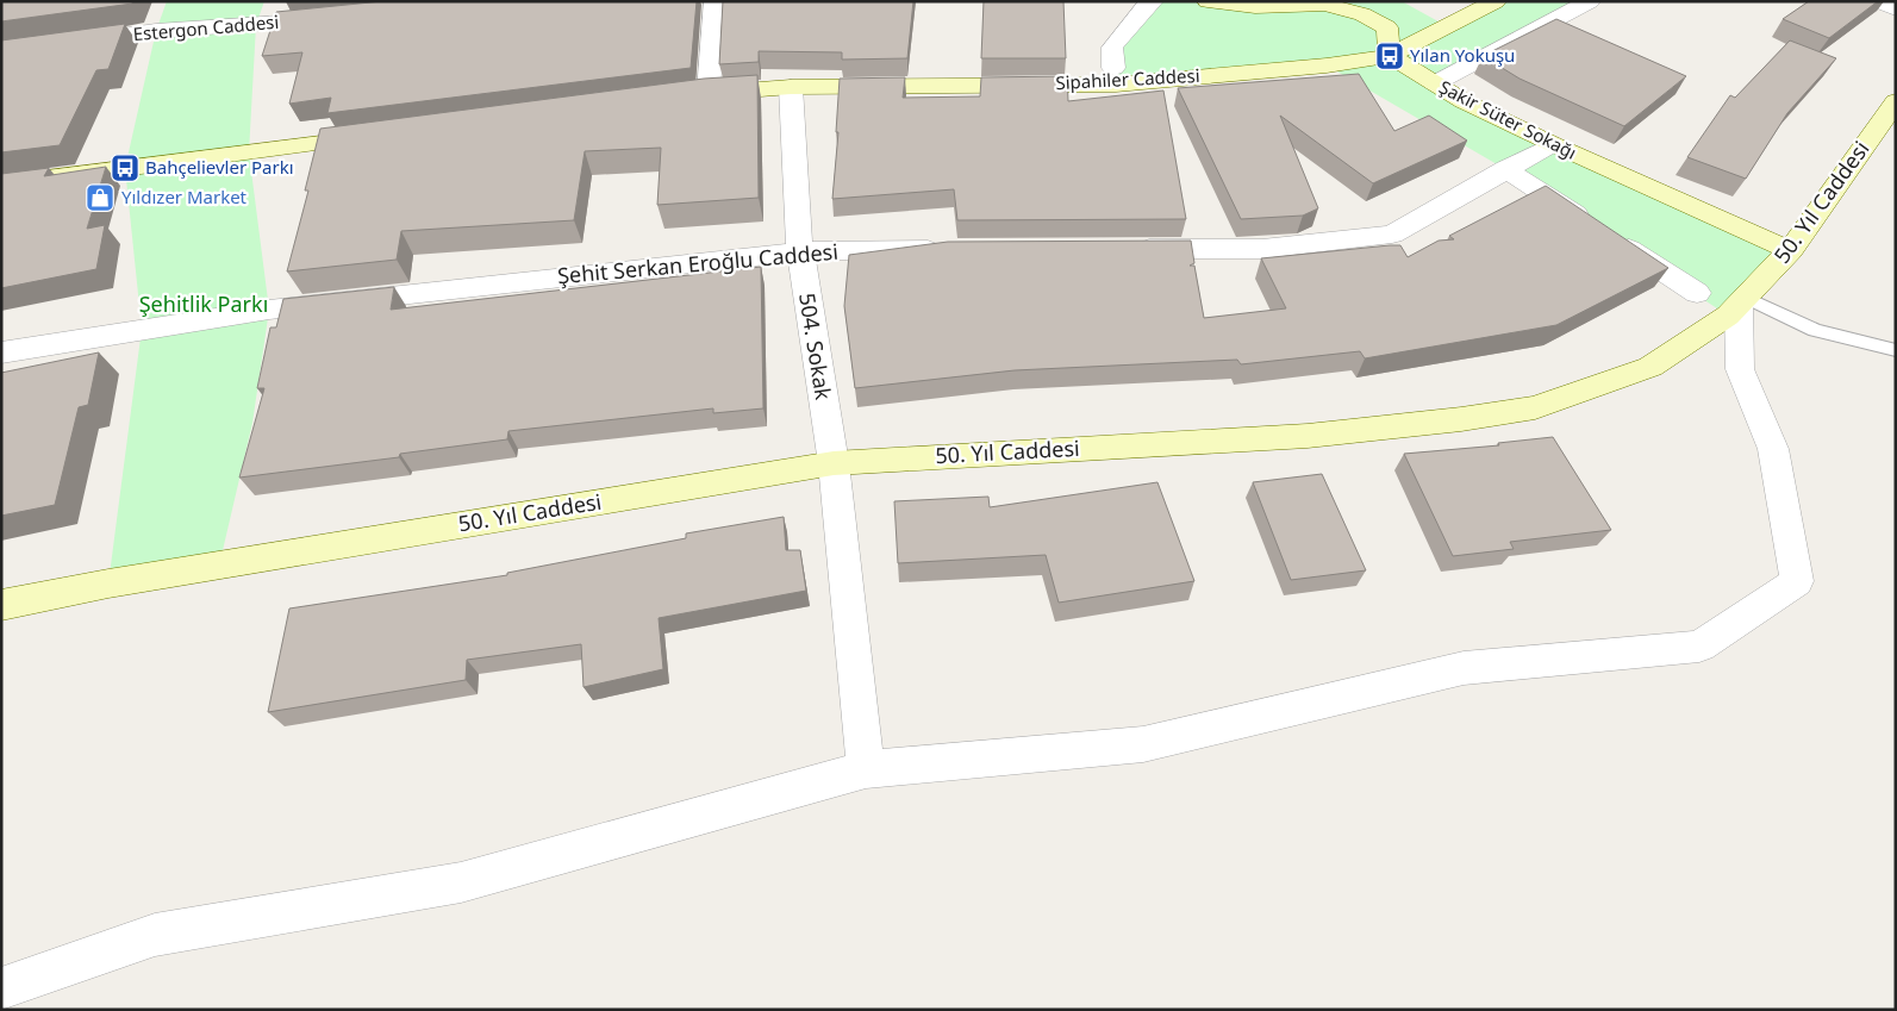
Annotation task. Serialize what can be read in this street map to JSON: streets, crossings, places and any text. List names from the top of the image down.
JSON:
{
  "streets": {
    "main road": ["Sipahiler Caddesi", "Şakir Süter Sokağı", "50. Yıl Caddesi"],
    "street": ["Estergon Caddesi", "Şehit Serkan Eroğlu Caddesi", "504. Sokak"]
  },
  "crossings": [
    ["Sipahiler Caddesi", "Şakir Süter Sokağı"],
    ["Sipahiler Caddesi", "504. Sokak"],
    ["Şakir Süter Sokağı", "50. Yıl Caddesi"],
    ["50. Yıl Caddesi", "504. Sokak"],
    ["Şehit Serkan Eroğlu Caddesi", "504. Sokak"]
  ],
  "parks": ["Şehitlik Parkı"],
  "places": {
    "bus stop": ["Yılan Yokuşu", "Bahçelievler Parkı"],
    "shop": ["Yıldızer Market"]
  }
}
